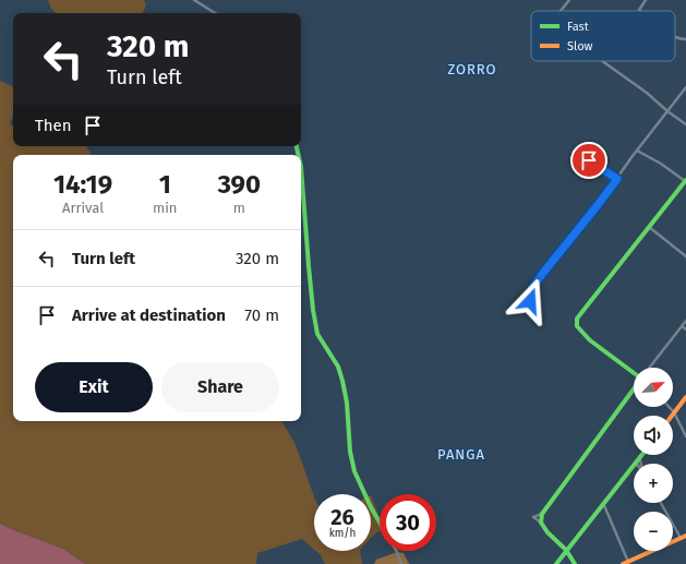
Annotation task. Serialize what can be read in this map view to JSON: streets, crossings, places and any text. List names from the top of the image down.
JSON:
{
  "districts": ["ZORRO", "PANGA"],
  "legend": ["Fast", "Slow"],
  "north": "top right",
  "page": {
    "turn": ["320 m", "Turn left"],
    "then": "Then",
    "eta": [
      "14:19",
      "Arrival",
      "1",
      "min",
      "390",
      "m"
    ],
    "list": [
      {
        "name": "Turn left",
        "value": "320 m"
      },
      {
        "name": "Arrive at destination",
        "value": "70 m"
      }
    ],
    "buttons": ["Exit", "Share"],
    "map_buttons": ["+", "−"],
    "speed": "26 km/h",
    "limit": "30"
  }
}
